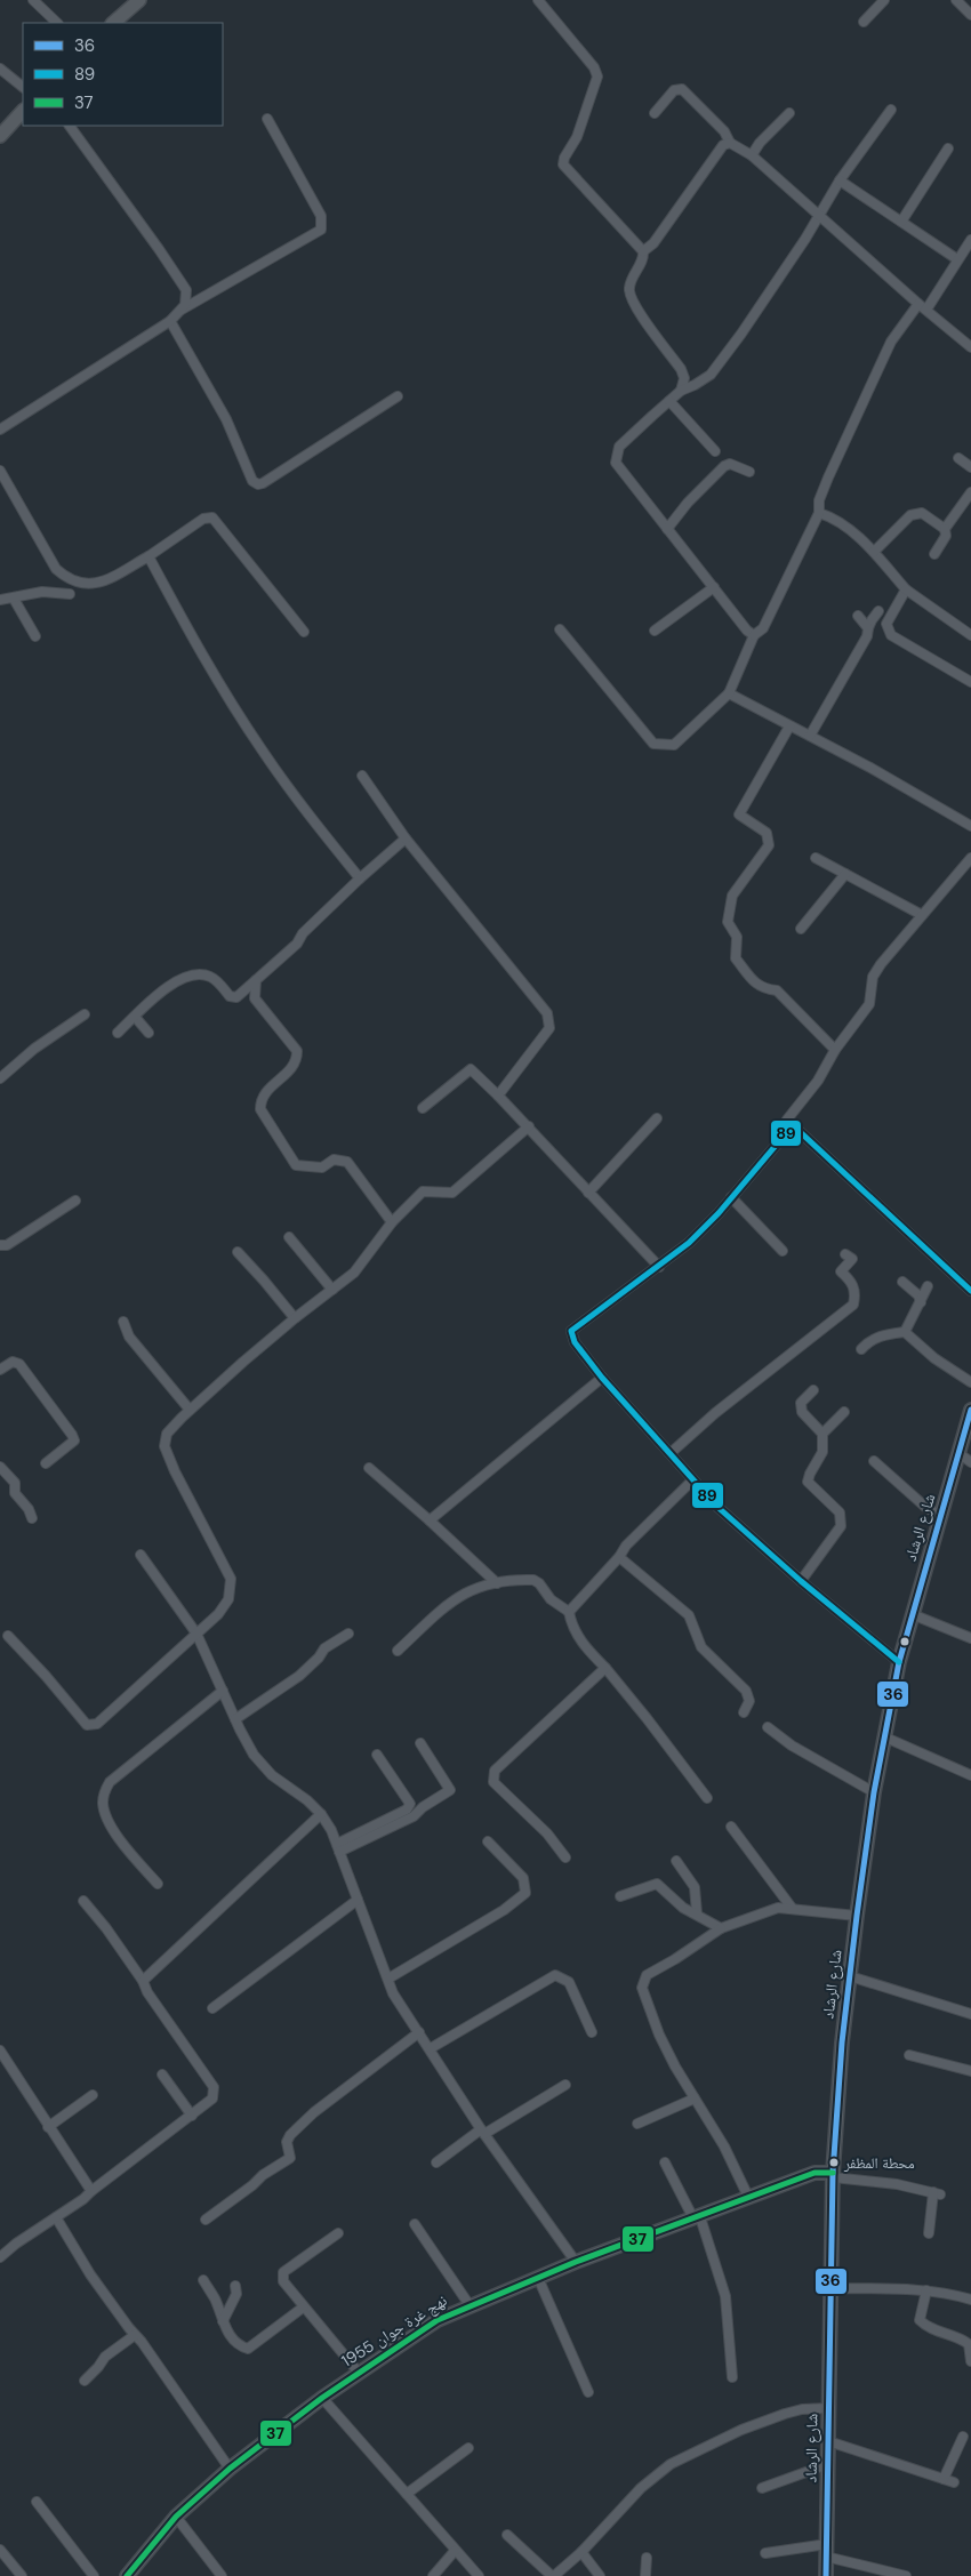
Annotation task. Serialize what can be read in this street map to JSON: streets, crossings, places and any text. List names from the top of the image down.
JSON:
{
  "streets": {
    "street": ["شارع الرشاد", "نهج غرة جوان 1955"]
  },
  "crossings": [
    ["شارع الرشاد", "نهج غرة جوان 1955"]
  ],
  "places": ["محطة المظفر"],
  "lines": ["transit line 89", "transit line 36", "transit line 37"],
  "legend": ["36", "89", "37"]
}
